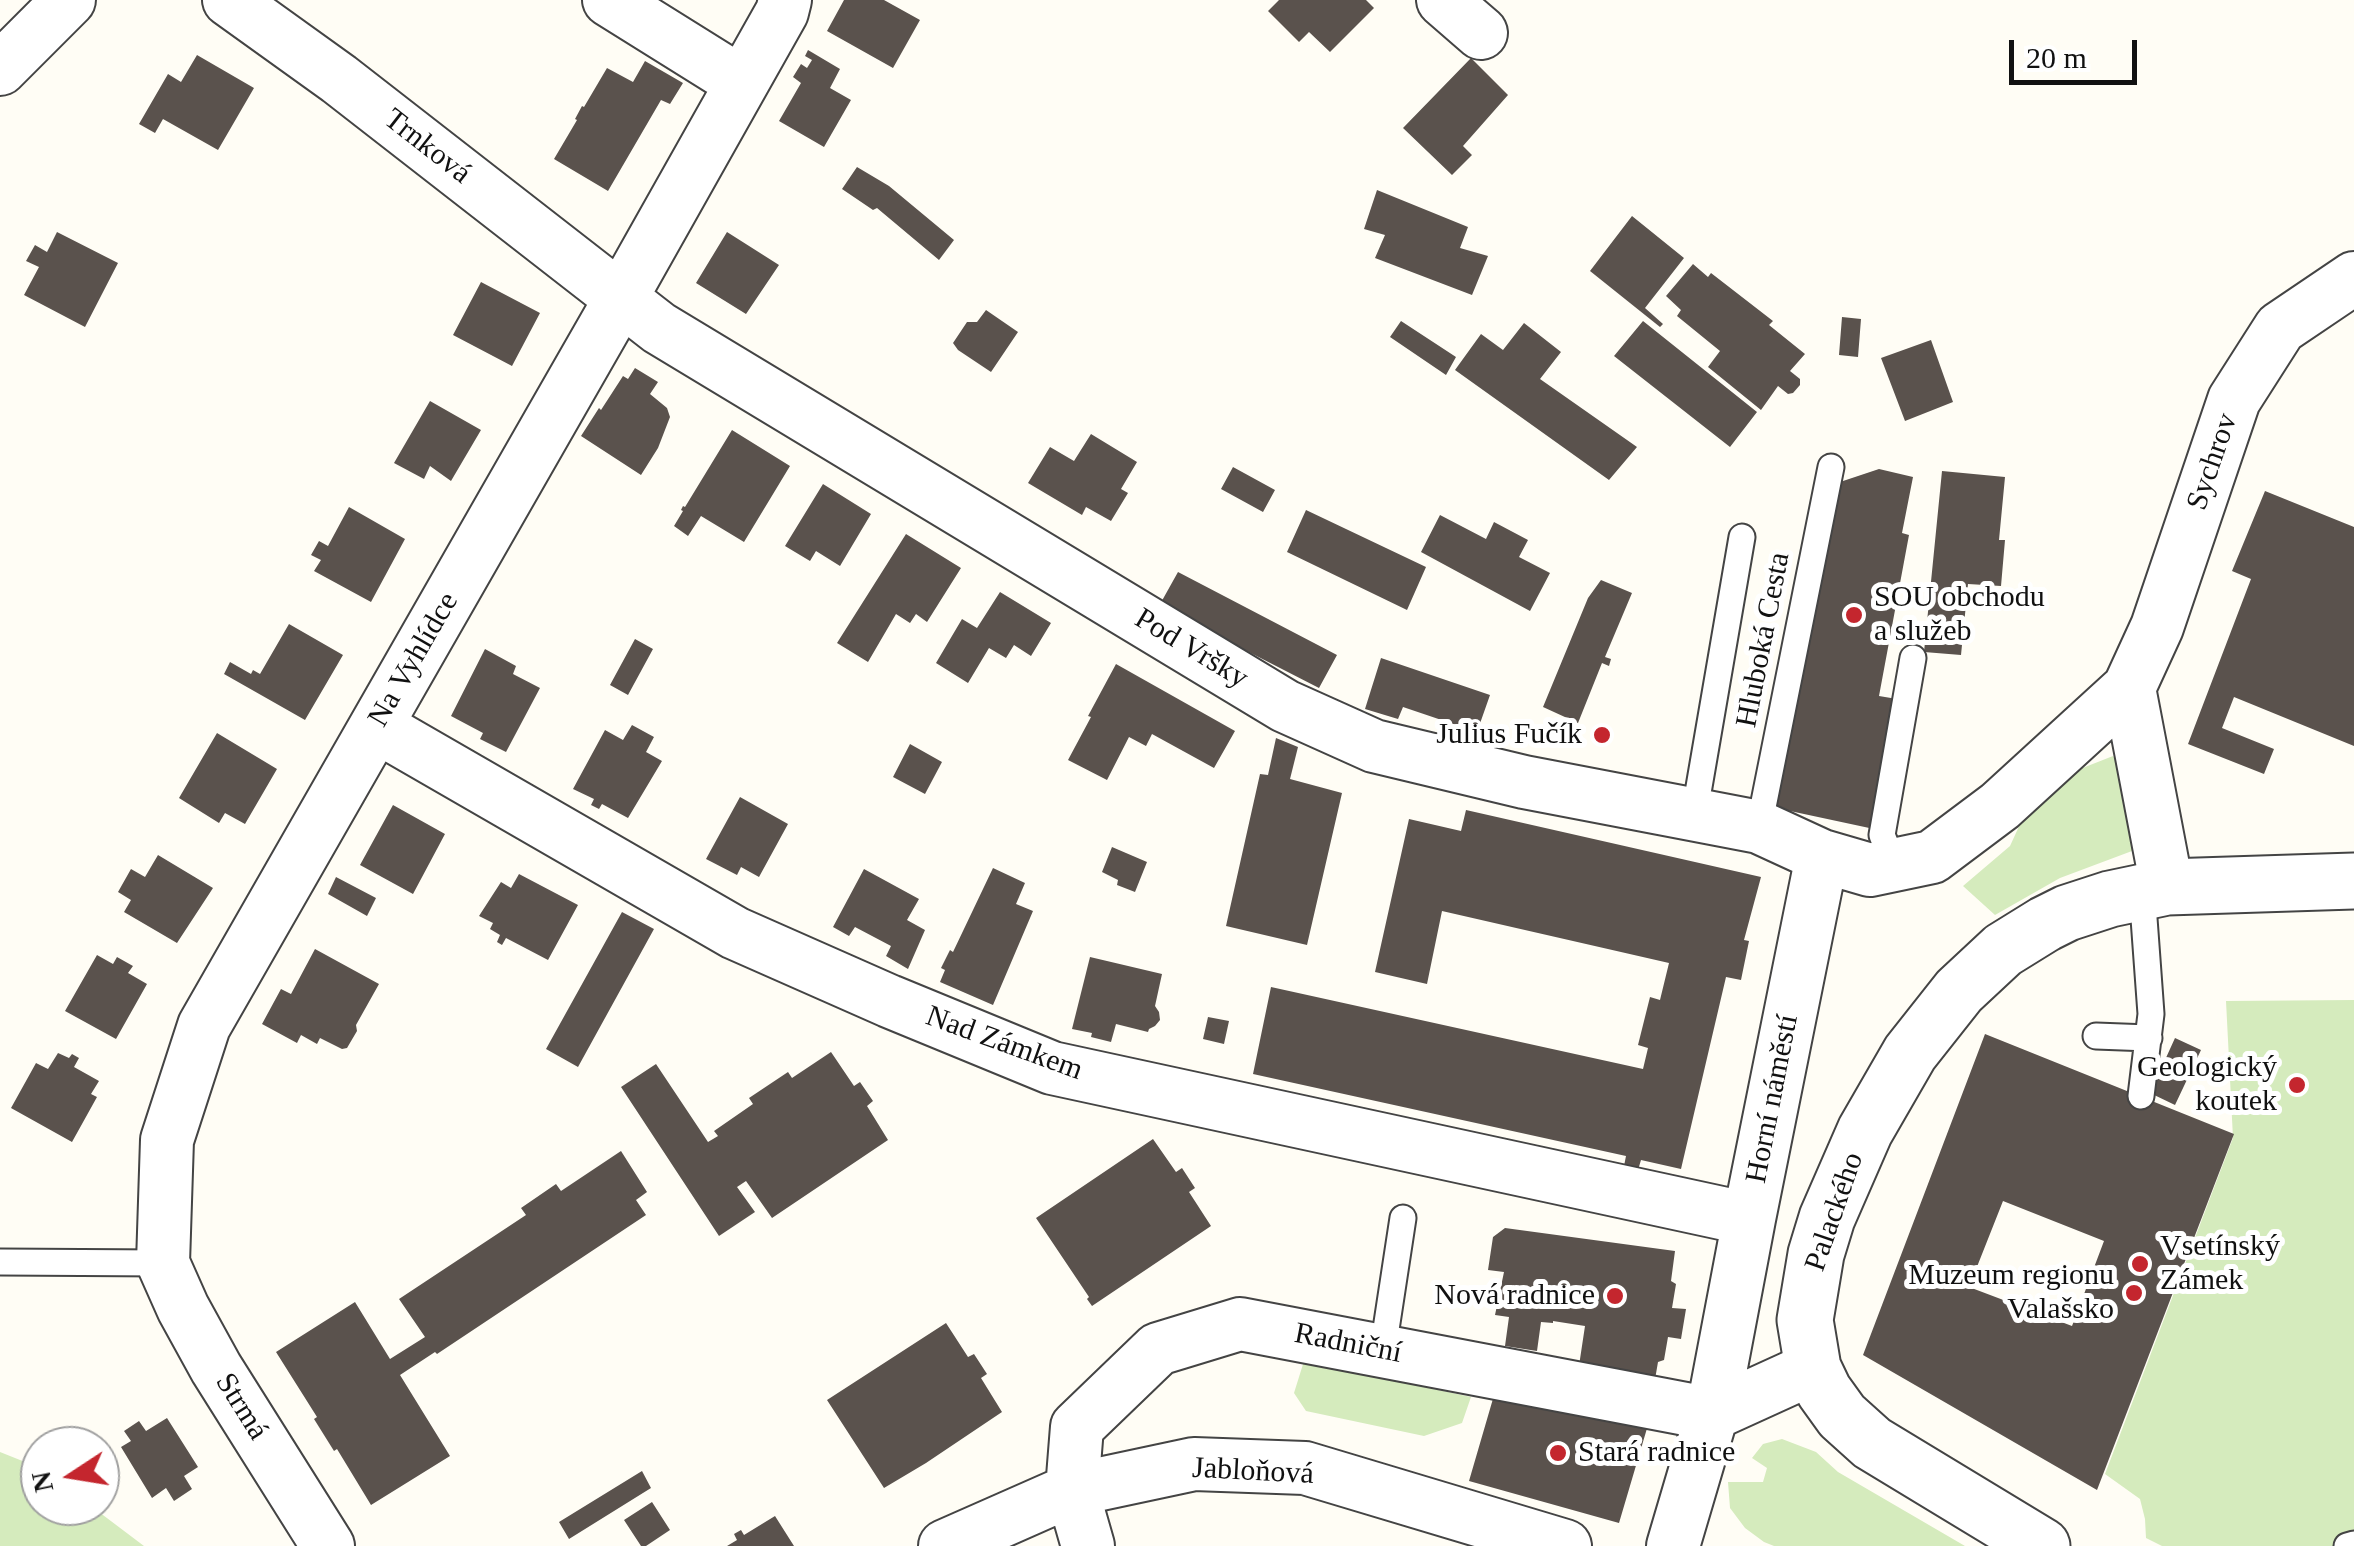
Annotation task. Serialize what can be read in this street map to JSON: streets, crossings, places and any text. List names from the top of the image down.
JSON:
{
  "streets": {
    "street": [
      "Trnková",
      "Sychrov",
      "Pod Vršky",
      "Na Vyhlídce",
      "Nad Zámkem",
      "Horní náměstí",
      "Palackého",
      "Radniční",
      "Strmá",
      "Jabloňová"
    ],
    "lane": ["Hluboká Cesta"]
  },
  "crossings": [
    ["Trnková", "Pod Vršky"],
    ["Trnková", "Na Vyhlídce"],
    ["Hluboká Cesta", "Pod Vršky"],
    ["Pod Vršky", "Na Vyhlídce"],
    ["Pod Vršky", "Horní náměstí"],
    ["Na Vyhlídce", "Nad Zámkem"],
    ["Na Vyhlídce", "Strmá"],
    ["Nad Zámkem", "Horní náměstí"],
    ["Horní náměstí", "Radniční"],
    ["Radniční", "Jabloňová"]
  ],
  "places": [
    "SOU obchodu a služeb",
    "Julius Fučík",
    "Geologický koutek",
    "Vsetínský Zámek",
    "Muzeum regionu Valašsko",
    "Nová radnice",
    "Stará radnice"
  ],
  "scale_bar": "20 m",
  "north": "left"
}
